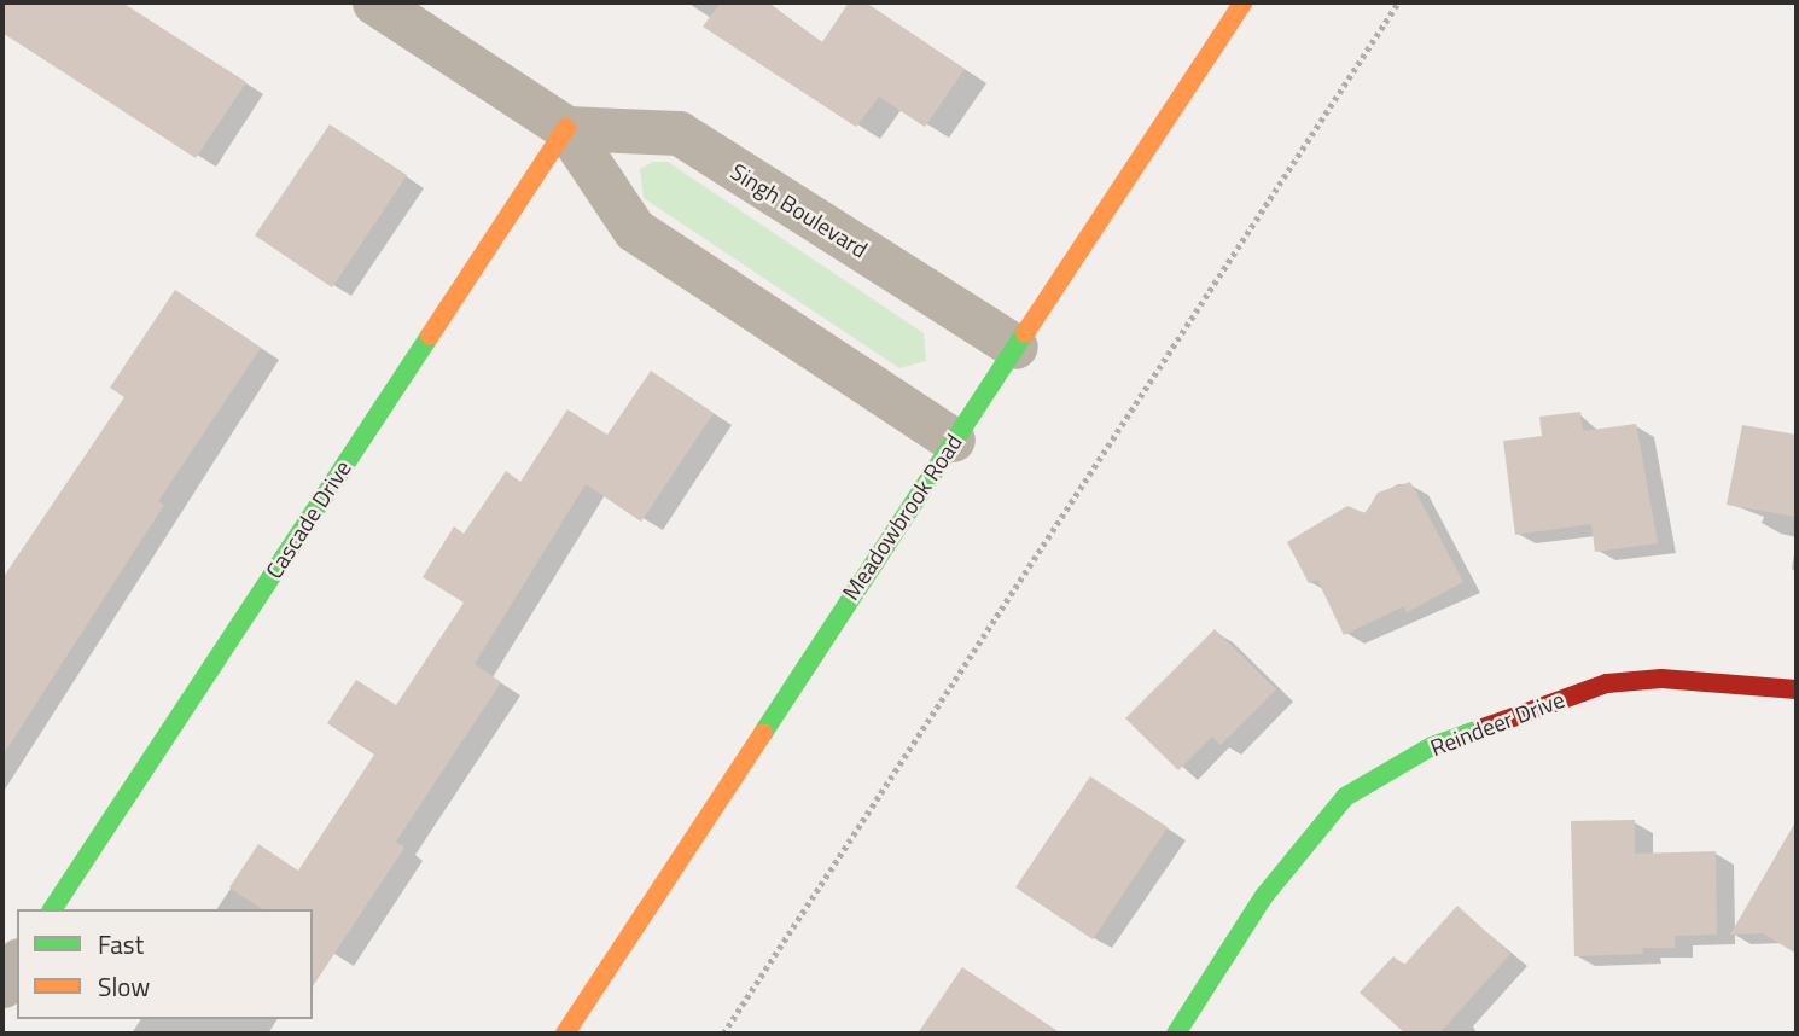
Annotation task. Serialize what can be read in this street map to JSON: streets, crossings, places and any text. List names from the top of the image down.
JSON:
{
  "streets": {
    "street": [
      "Singh Boulevard",
      "Meadowbrook Road",
      "Cascade Drive",
      "Reindeer Drive"
    ]
  },
  "crossings": [
    ["Singh Boulevard", "Meadowbrook Road"],
    ["Singh Boulevard", "Cascade Drive"]
  ],
  "legend": ["Fast", "Slow"]
}
